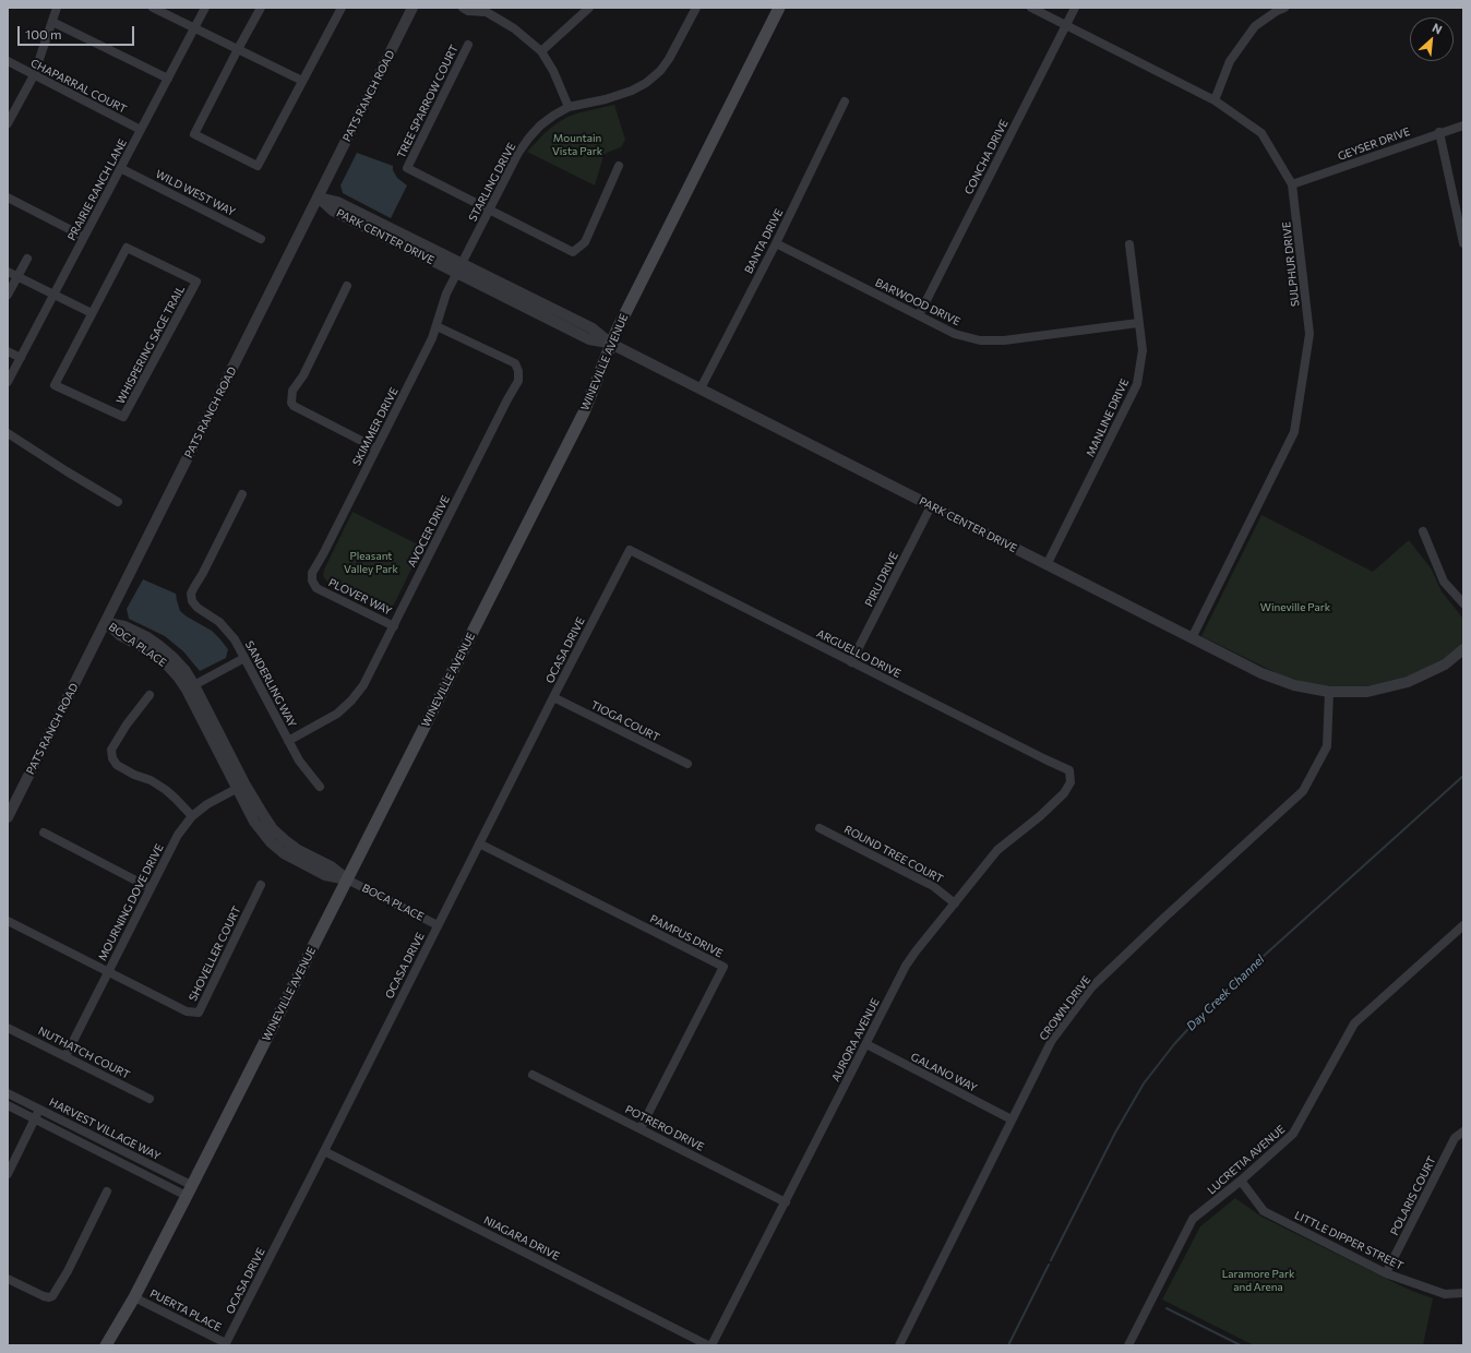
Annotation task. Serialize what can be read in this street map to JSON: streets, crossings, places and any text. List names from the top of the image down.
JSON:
{
  "streets": {
    "main road": ["WINEVILLE AVENUE"],
    "street": [
      "CHAPARRAL COURT",
      "PATS RANCH ROAD",
      "TREE SPARROW COURT",
      "GEYSER DRIVE",
      "CONCHA DRIVE",
      "STARLING DRIVE",
      "PRAIRIE RANCH LANE",
      "WILD WEST WAY",
      "PARK CENTER DRIVE",
      "BANTA DRIVE",
      "SULPHUR DRIVE",
      "BARWOOD DRIVE",
      "WHISPERING SAGE TRAIL",
      "MANLINE DRIVE",
      "SKIMMER DRIVE",
      "AVOCER DRIVE",
      "PIRU DRIVE",
      "PLOVER WAY",
      "BOCA PLACE",
      "OCASA DRIVE",
      "ARGUELLO DRIVE",
      "SANDERLING WAY",
      "TIOGA COURT",
      "ROUND TREE COURT",
      "MOURNING DOVE DRIVE",
      "PAMPUS DRIVE",
      "SHOVELLER COURT",
      "CROWN DRIVE",
      "AURORA AVENUE",
      "NUTHATCH COURT",
      "GALANO WAY",
      "POTRERO DRIVE",
      "HARVEST VILLAGE WAY",
      "LUCRETIA AVENUE",
      "POLARIS COURT",
      "NIAGARA DRIVE",
      "LITTLE DIPPER STREET",
      "PUERTA PLACE"
    ]
  },
  "crossings": [
    ["CHAPARRAL COURT", "PRAIRIE RANCH LANE"],
    ["PATS RANCH ROAD", "PARK CENTER DRIVE"],
    ["PATS RANCH ROAD", "BOCA PLACE"],
    ["TREE SPARROW COURT", "STARLING DRIVE"],
    ["GEYSER DRIVE", "SULPHUR DRIVE"],
    ["CONCHA DRIVE", "SULPHUR DRIVE"],
    ["CONCHA DRIVE", "BARWOOD DRIVE"],
    ["STARLING DRIVE", "PARK CENTER DRIVE"],
    ["STARLING DRIVE", "SKIMMER DRIVE"],
    ["PRAIRIE RANCH LANE", "WILD WEST WAY"],
    ["PARK CENTER DRIVE", "BANTA DRIVE"],
    ["PARK CENTER DRIVE", "SULPHUR DRIVE"],
    ["PARK CENTER DRIVE", "WINEVILLE AVENUE"],
    ["PARK CENTER DRIVE", "MANLINE DRIVE"],
    ["PARK CENTER DRIVE", "SKIMMER DRIVE"],
    ["PARK CENTER DRIVE", "PIRU DRIVE"],
    ["PARK CENTER DRIVE", "CROWN DRIVE"],
    ["BANTA DRIVE", "BARWOOD DRIVE"],
    ["BARWOOD DRIVE", "MANLINE DRIVE"],
    ["WINEVILLE AVENUE", "BOCA PLACE"],
    ["WINEVILLE AVENUE", "HARVEST VILLAGE WAY"],
    ["WINEVILLE AVENUE", "PUERTA PLACE"],
    ["SKIMMER DRIVE", "AVOCER DRIVE"],
    ["SKIMMER DRIVE", "PLOVER WAY"],
    ["AVOCER DRIVE", "PLOVER WAY"],
    ["AVOCER DRIVE", "SANDERLING WAY"],
    ["PIRU DRIVE", "ARGUELLO DRIVE"],
    ["BOCA PLACE", "OCASA DRIVE"],
    ["BOCA PLACE", "MOURNING DOVE DRIVE"],
    ["OCASA DRIVE", "ARGUELLO DRIVE"],
    ["OCASA DRIVE", "TIOGA COURT"],
    ["OCASA DRIVE", "PAMPUS DRIVE"],
    ["OCASA DRIVE", "NIAGARA DRIVE"],
    ["OCASA DRIVE", "PUERTA PLACE"],
    ["ARGUELLO DRIVE", "AURORA AVENUE"],
    ["ROUND TREE COURT", "AURORA AVENUE"],
    ["MOURNING DOVE DRIVE", "SHOVELLER COURT"],
    ["MOURNING DOVE DRIVE", "NUTHATCH COURT"],
    ["PAMPUS DRIVE", "POTRERO DRIVE"],
    ["CROWN DRIVE", "GALANO WAY"],
    ["AURORA AVENUE", "GALANO WAY"],
    ["AURORA AVENUE", "POTRERO DRIVE"],
    ["LUCRETIA AVENUE", "LITTLE DIPPER STREET"],
    ["POLARIS COURT", "LITTLE DIPPER STREET"]
  ],
  "water": ["Day Creek Channel"],
  "parks": [
    "Mountain Vista Park",
    "Pleasant Valley Park",
    "Wineville Park",
    "Laramore Park and Arena"
  ],
  "scale_bar": "100 m",
  "north": "top right"
}
